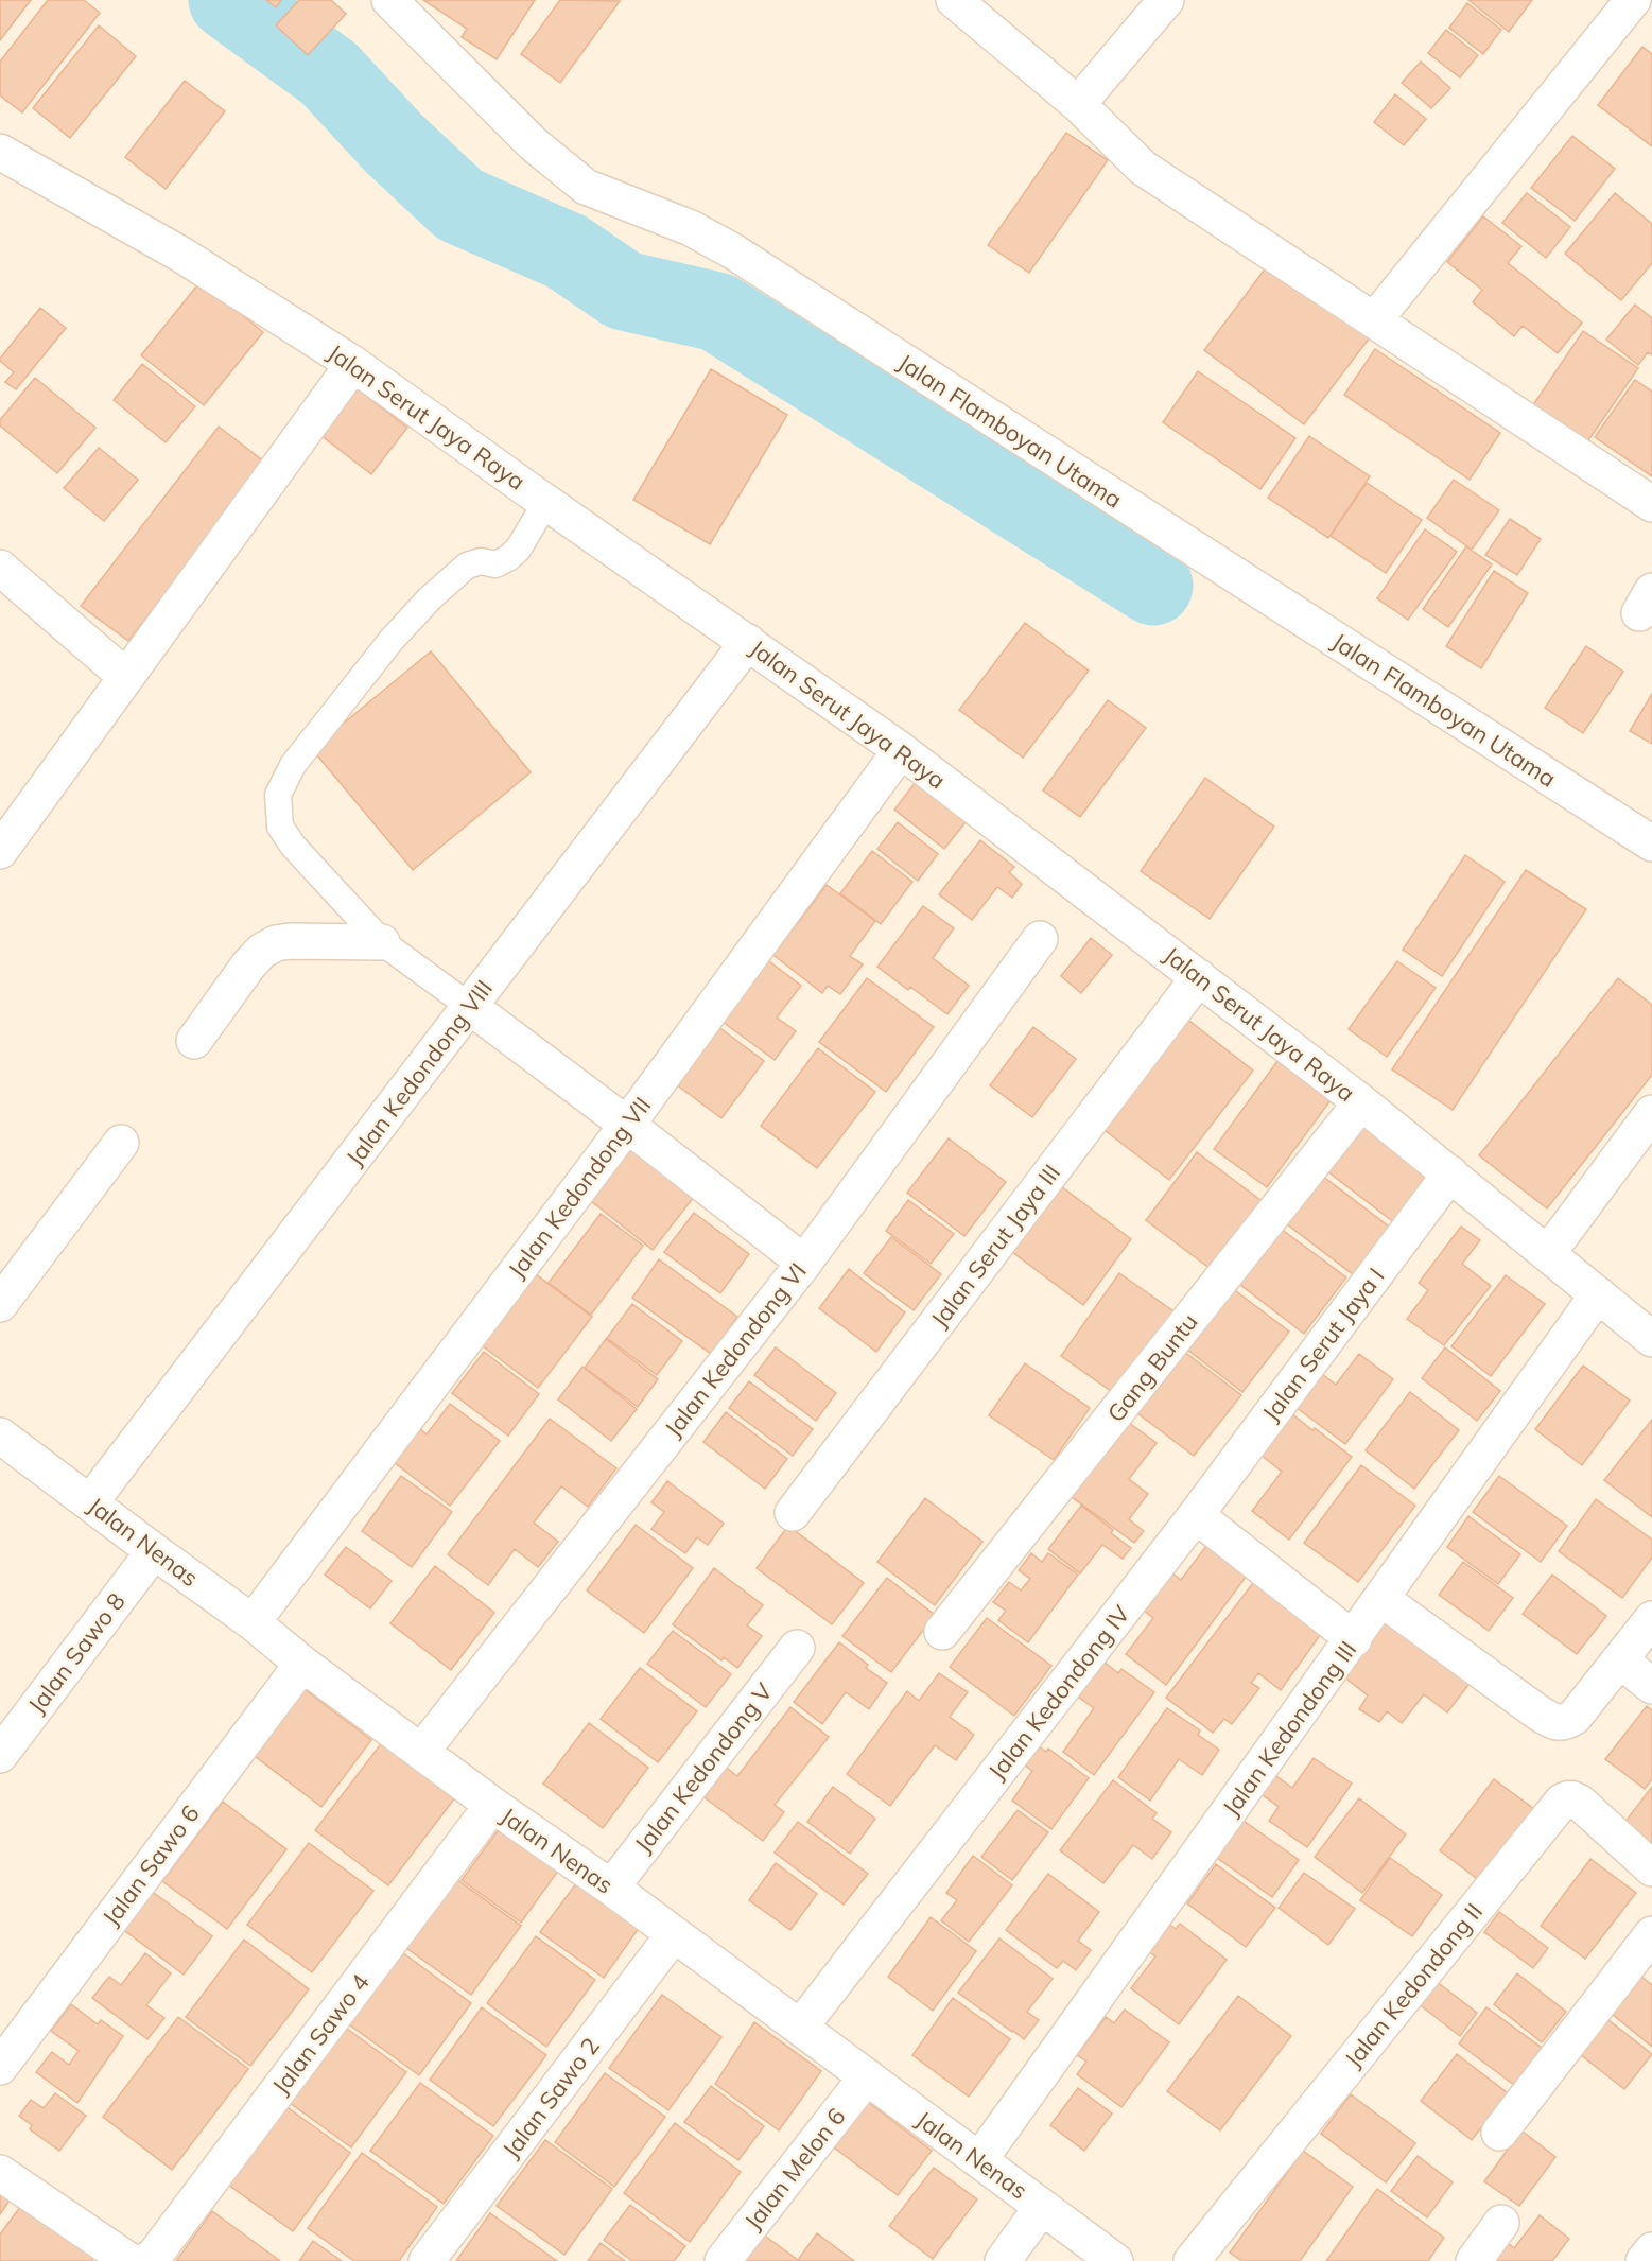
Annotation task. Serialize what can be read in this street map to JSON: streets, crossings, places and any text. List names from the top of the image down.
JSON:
{
  "streets": {
    "street": [
      "Jalan Serut Jaya Raya",
      "Jalan Flamboyan Utama",
      "Jalan Kedondong VIII",
      "Jalan Kedondong VII",
      "Jalan Serut Jaya III",
      "Jalan Serut Jaya I",
      "Jalan Kedondong VI",
      "Gang Buntu",
      "Jalan Nenas",
      "Jalan Sawo 8",
      "Jalan Kedondong IV",
      "Jalan Kedondong III",
      "Jalan Kedondong V",
      "Jalan Sawo 6",
      "Jalan Kedondong II",
      "Jalan Sawo 4",
      "Jalan Sawo 2",
      "Jalan Melon 6"
    ]
  },
  "crossings": [
    ["Jalan Serut Jaya Raya", "Jalan Kedondong VIII"],
    ["Jalan Serut Jaya Raya", "Jalan Kedondong VII"],
    ["Jalan Serut Jaya Raya", "Jalan Serut Jaya III"],
    ["Jalan Serut Jaya Raya", "Jalan Serut Jaya I"],
    ["Jalan Serut Jaya Raya", "Gang Buntu"],
    ["Jalan Serut Jaya Raya", "Jalan Kedondong III"],
    ["Jalan Kedondong VIII", "Jalan Nenas"],
    ["Jalan Kedondong VII", "Jalan Nenas"],
    ["Jalan Serut Jaya I", "Jalan Kedondong IV"],
    ["Jalan Kedondong VI", "Jalan Nenas"],
    ["Jalan Nenas", "Jalan Sawo 8"],
    ["Jalan Nenas", "Jalan Kedondong IV"],
    ["Jalan Nenas", "Jalan Kedondong III"],
    ["Jalan Nenas", "Jalan Kedondong V"],
    ["Jalan Nenas", "Jalan Sawo 6"],
    ["Jalan Nenas", "Jalan Sawo 4"],
    ["Jalan Nenas", "Jalan Sawo 2"],
    ["Jalan Nenas", "Jalan Melon 6"]
  ]
}
